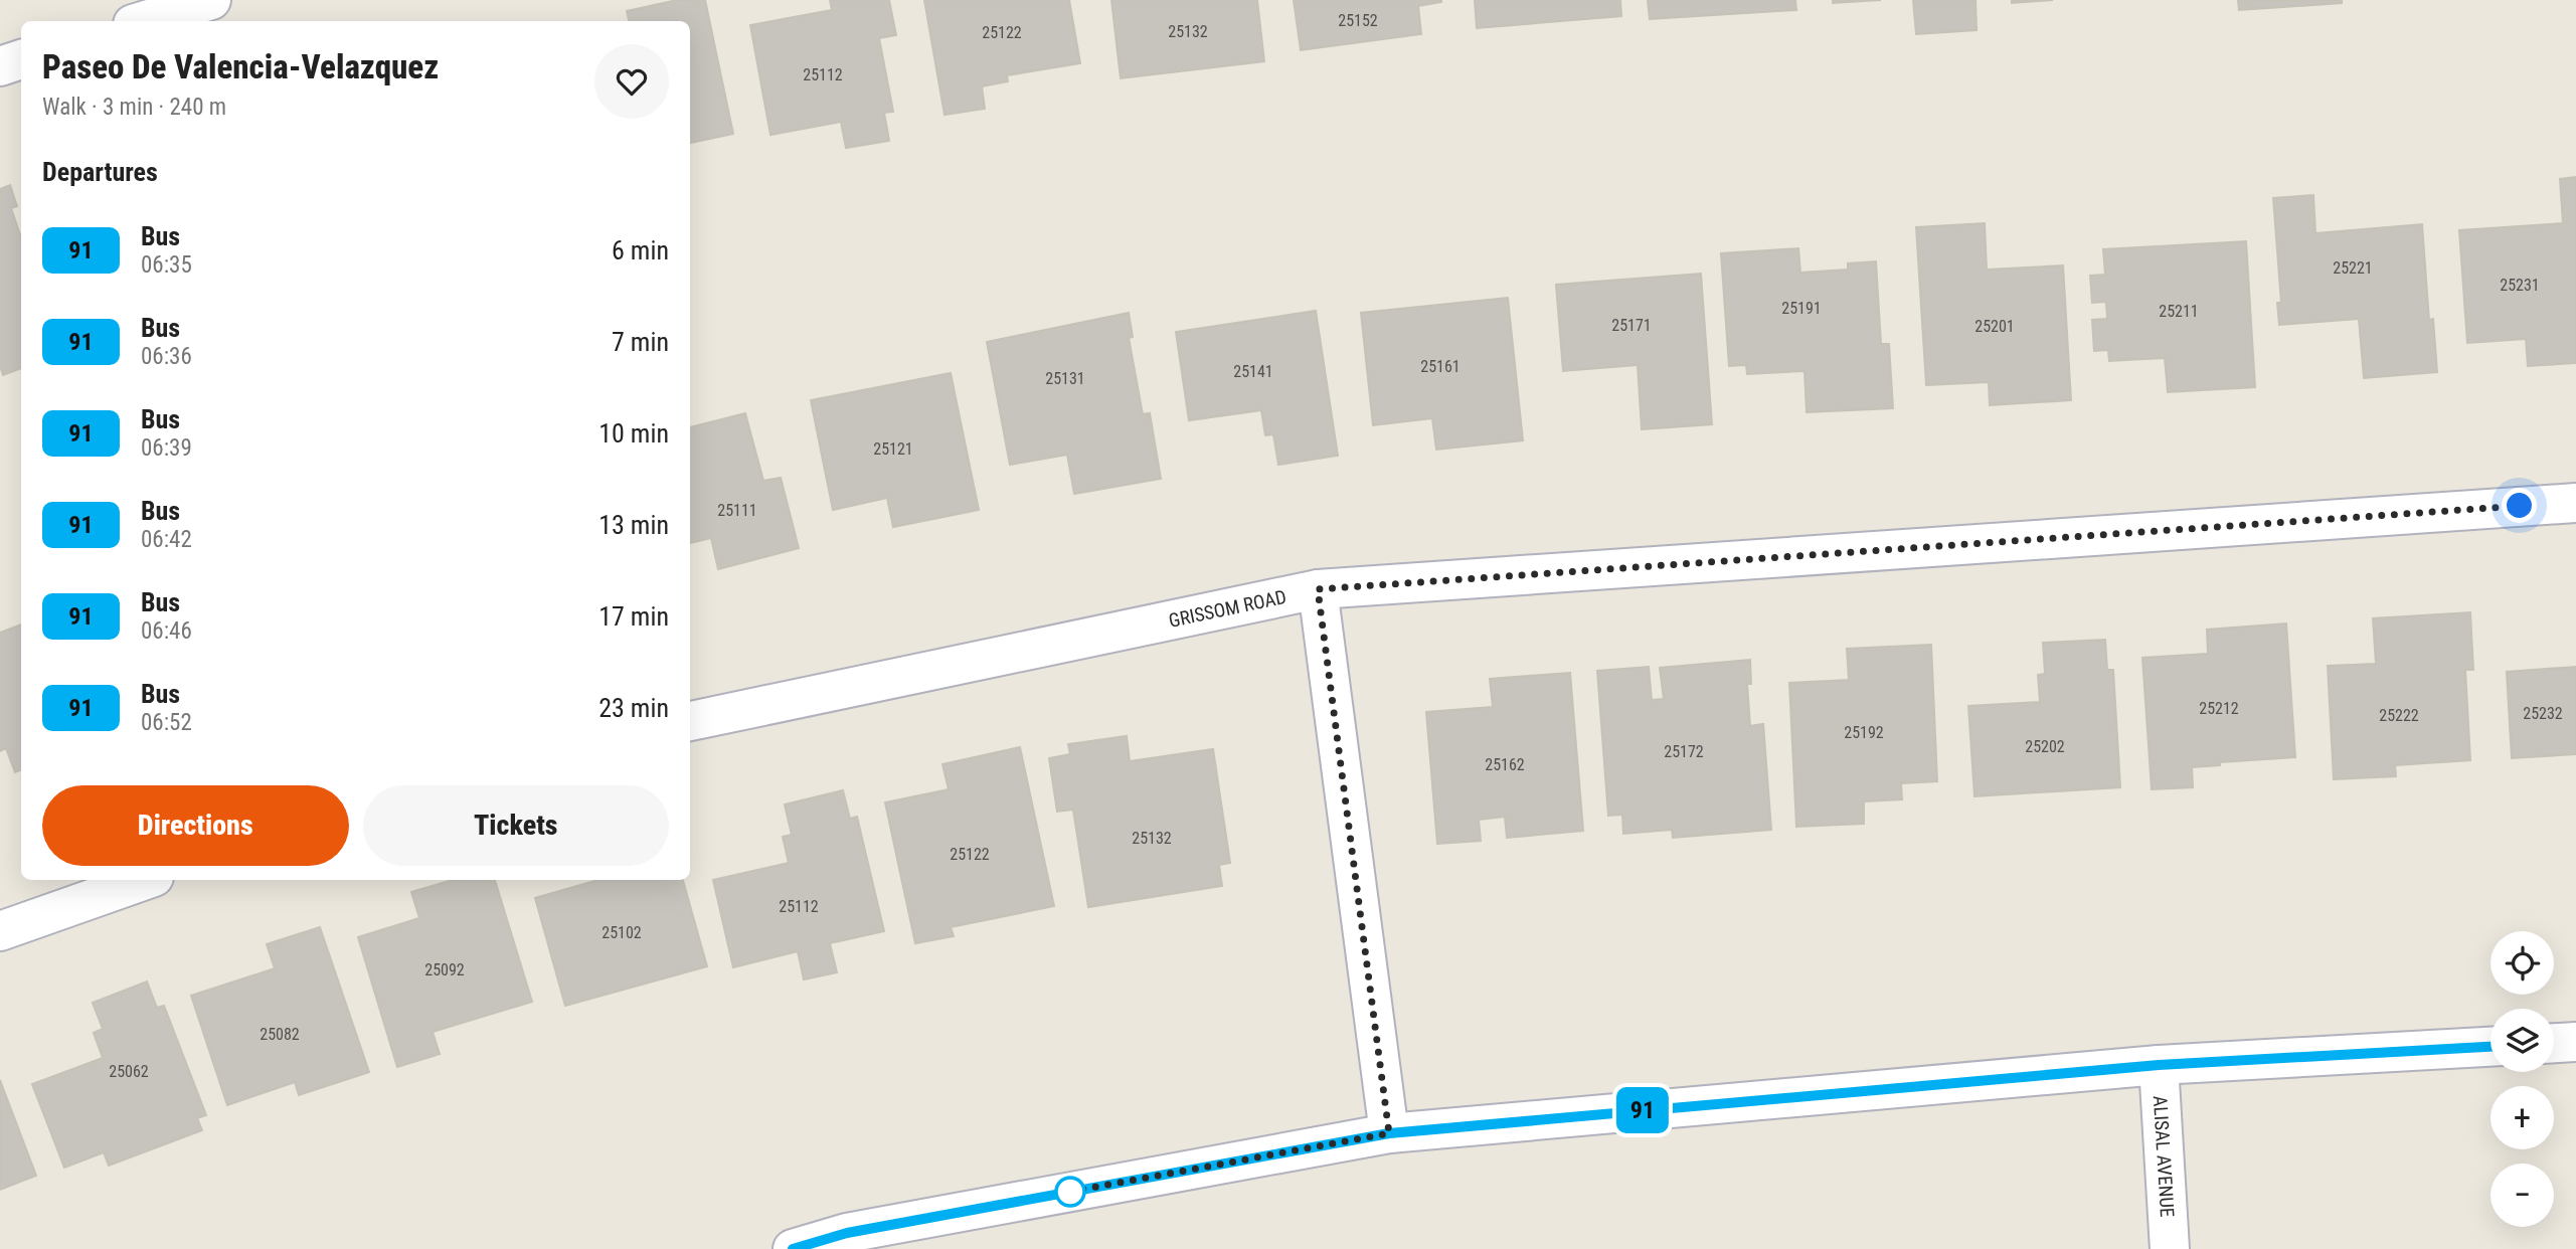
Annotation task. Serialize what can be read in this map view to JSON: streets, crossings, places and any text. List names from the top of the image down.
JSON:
{
  "streets": {
    "street": ["GRISSOM ROAD", "ALISAL AVENUE"]
  },
  "lines": ["bus line 91"],
  "house_numbers": [
    "25152",
    "25132",
    "25122",
    "25112",
    "25221",
    "25231",
    "25191",
    "25211",
    "25171",
    "25201",
    "25161",
    "25141",
    "25131",
    "25121",
    "25111",
    "25212",
    "25232",
    "25222",
    "25192",
    "25202",
    "25172",
    "25162",
    "25132",
    "25122",
    "25112",
    "25102",
    "25092",
    "25082",
    "25062"
  ],
  "page": {
    "on_map": "91",
    "heading": [
      ["Paseo De Valencia-Velazquez", "Walk · 3 min · 240 m"],
      "Departures"
    ],
    "list": [
      {
        "mark": "91",
        "name": "Bus",
        "note": "06:35",
        "value": "6 min"
      },
      {
        "mark": "91",
        "name": "Bus",
        "note": "06:36",
        "value": "7 min"
      },
      {
        "mark": "91",
        "name": "Bus",
        "note": "06:39",
        "value": "10 min"
      },
      {
        "mark": "91",
        "name": "Bus",
        "note": "06:42",
        "value": "13 min"
      },
      {
        "mark": "91",
        "name": "Bus",
        "note": "06:46",
        "value": "17 min"
      },
      {
        "mark": "91",
        "name": "Bus",
        "note": "06:52",
        "value": "23 min"
      }
    ],
    "buttons": ["Directions", "Tickets"],
    "map_buttons": ["+", "−"]
  }
}
